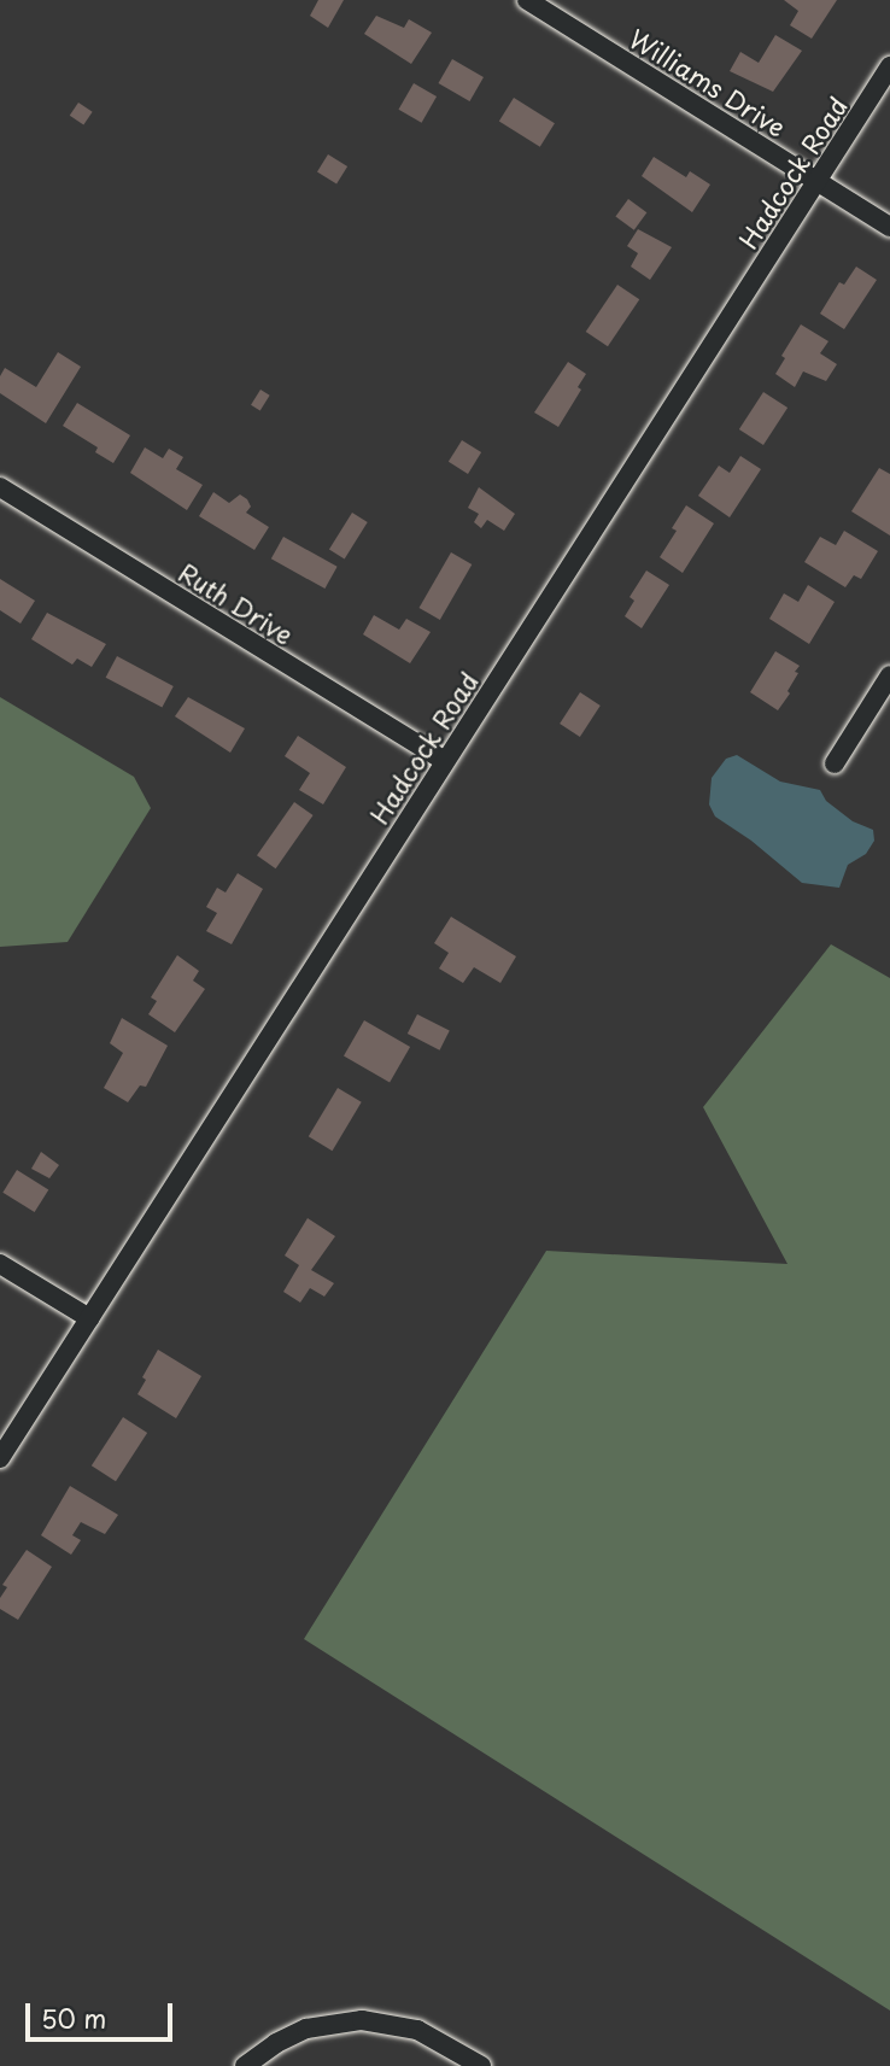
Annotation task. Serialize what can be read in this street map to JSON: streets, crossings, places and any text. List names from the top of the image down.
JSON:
{
  "streets": {
    "street": ["Williams Drive", "Hadcock Road", "Ruth Drive"]
  },
  "crossings": [
    ["Williams Drive", "Hadcock Road"],
    ["Hadcock Road", "Ruth Drive"]
  ],
  "scale_bar": "50 m"
}
